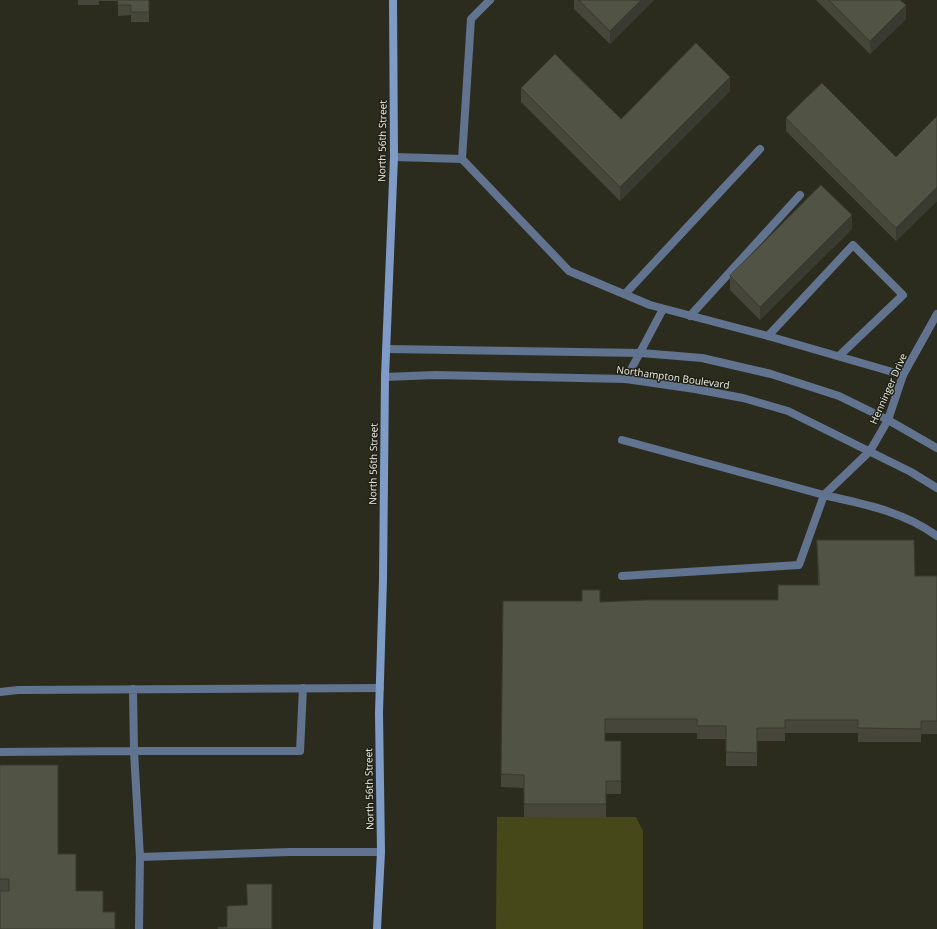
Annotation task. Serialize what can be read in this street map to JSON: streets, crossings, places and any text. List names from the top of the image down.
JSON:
{
  "streets": {
    "street": ["North 56th Street", "Northampton Boulevard", "Henninger Drive"]
  },
  "crossings": [
    ["North 56th Street", "Northampton Boulevard"],
    ["Northampton Boulevard", "Henninger Drive"]
  ]
}
